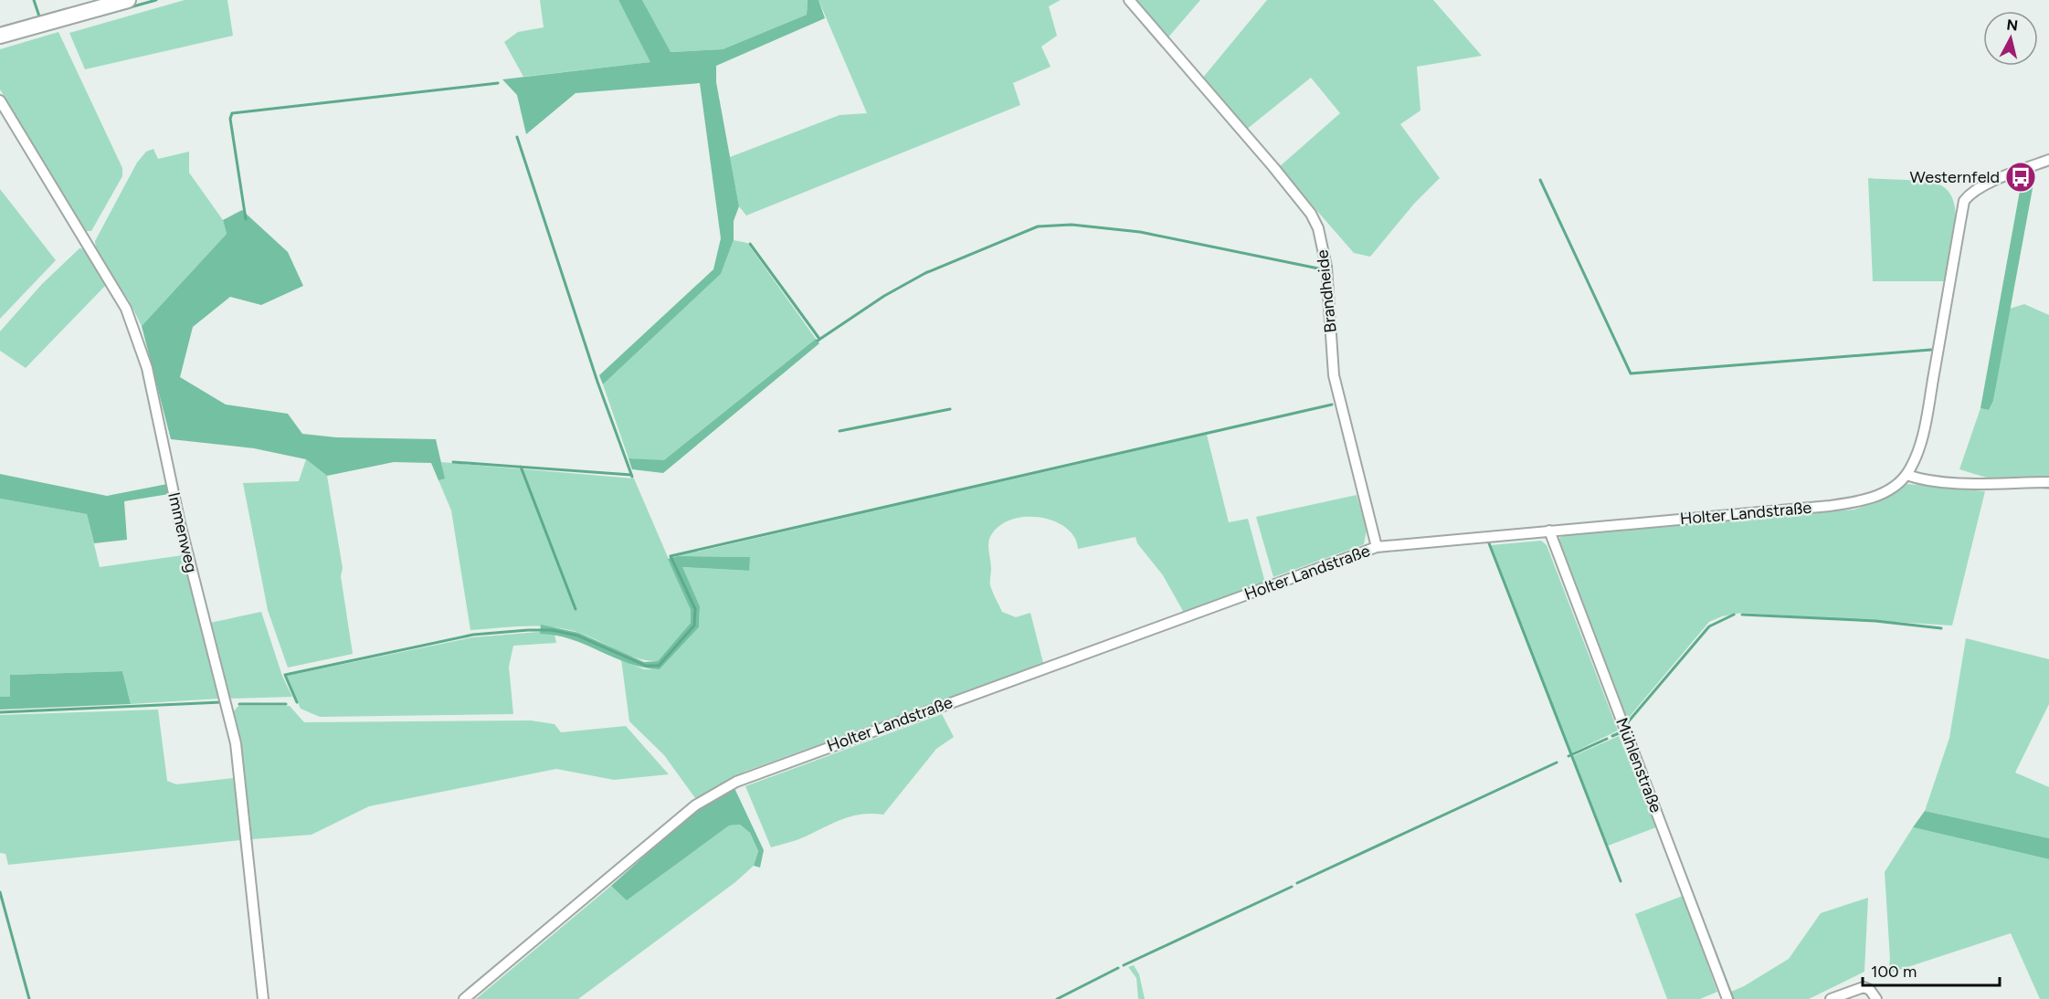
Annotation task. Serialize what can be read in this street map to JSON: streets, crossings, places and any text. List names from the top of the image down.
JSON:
{
  "streets": {
    "street": [
      "Brandheide",
      "Holter Landstraße",
      "Immenweg",
      "Mühlenstraße"
    ]
  },
  "crossings": [
    ["Brandheide", "Holter Landstraße"],
    ["Holter Landstraße", "Mühlenstraße"]
  ],
  "places": {
    "bus stop": ["Westernfeld"]
  },
  "scale_bar": "100 m",
  "north": "top"
}
